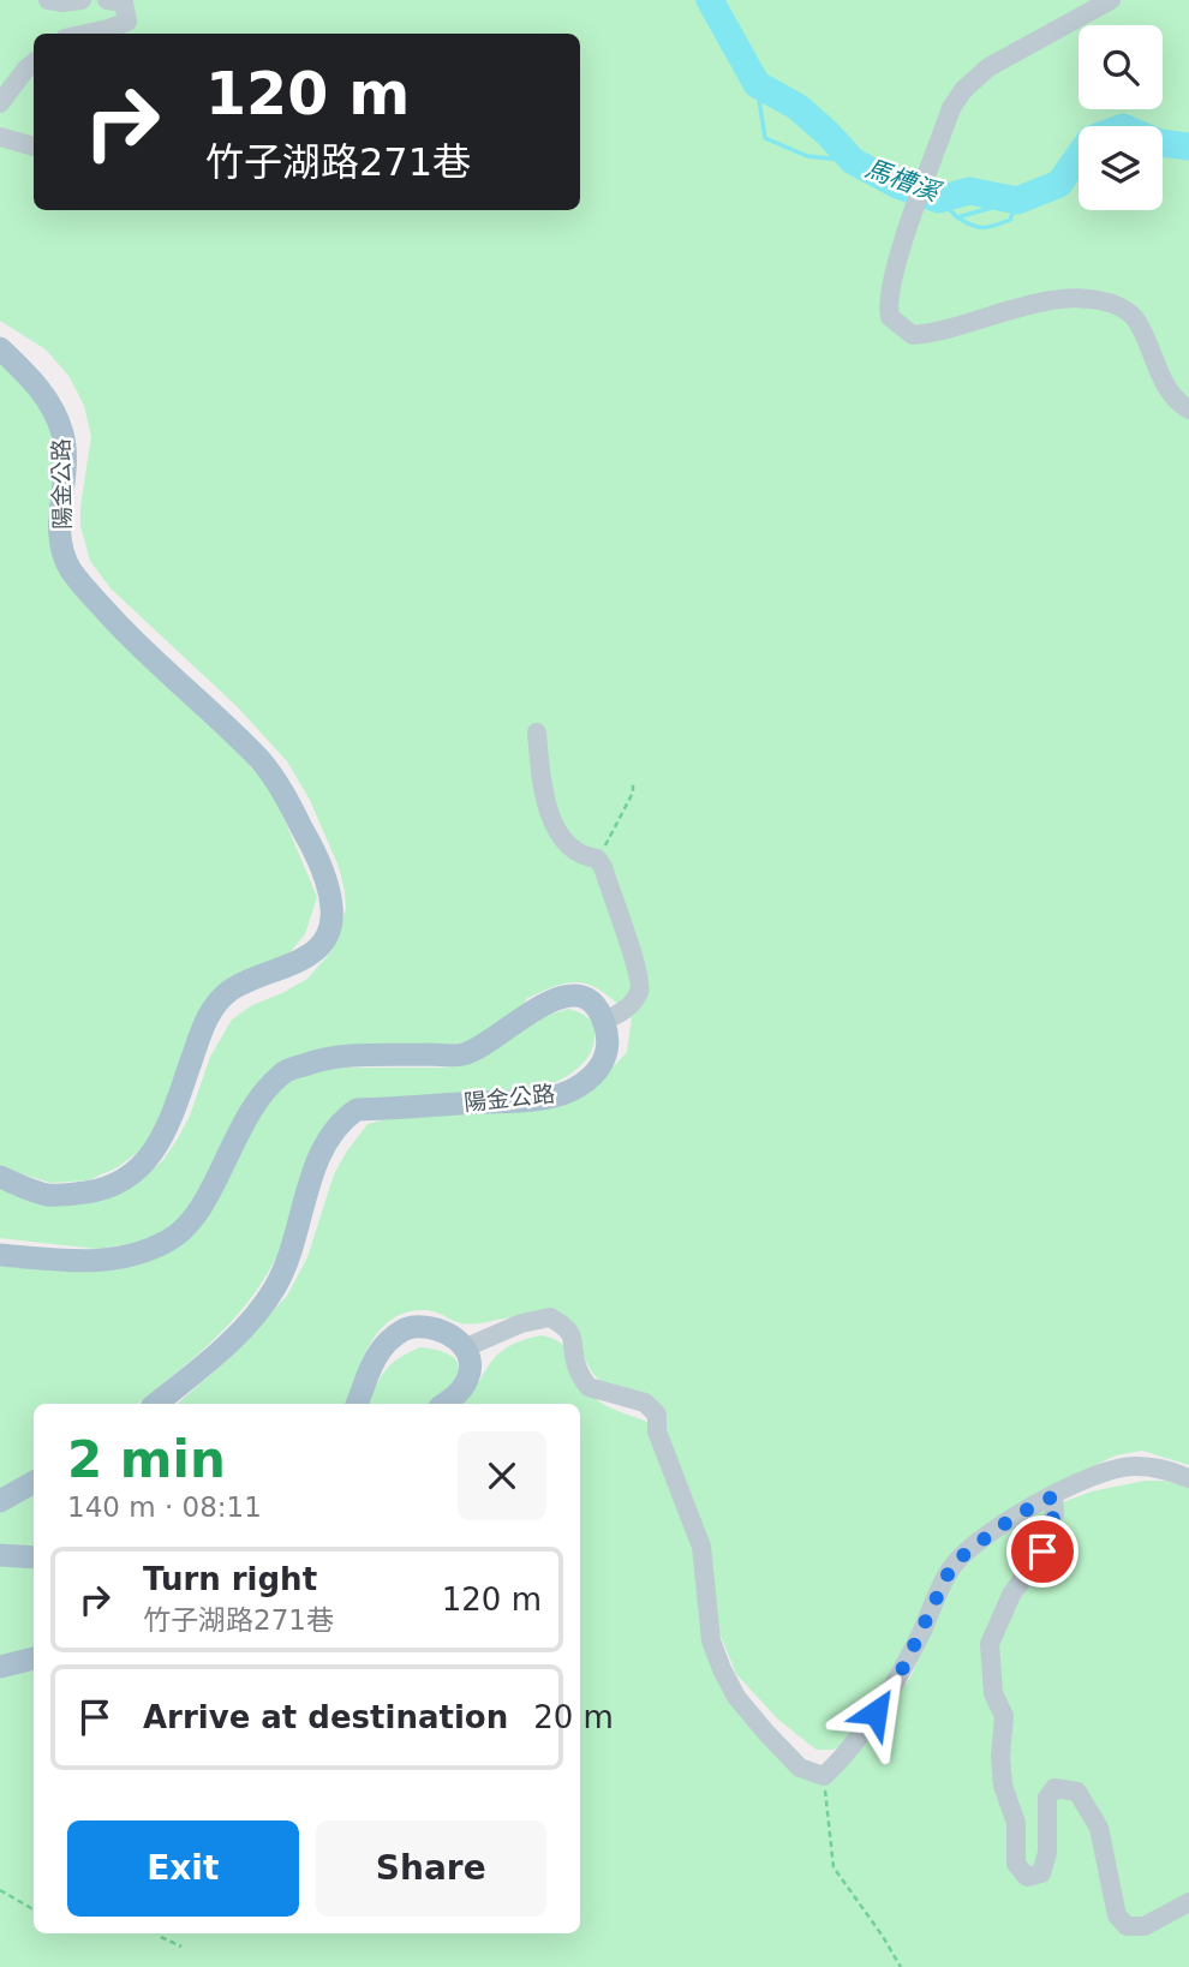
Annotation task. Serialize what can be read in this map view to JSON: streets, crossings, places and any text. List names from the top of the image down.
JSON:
{
  "streets": {
    "main road": ["陽金公路"]
  },
  "water": ["馬槽溪"],
  "page": {
    "turn": ["120 m", "竹子湖路271巷"],
    "heading": ["2 min", "140 m · 08:11"],
    "list": [
      {
        "name": "Turn right",
        "note": "竹子湖路271巷",
        "value": "120 m"
      },
      {
        "name": "Arrive at destination",
        "value": "20 m"
      }
    ],
    "buttons": ["Exit", "Share"]
  }
}
